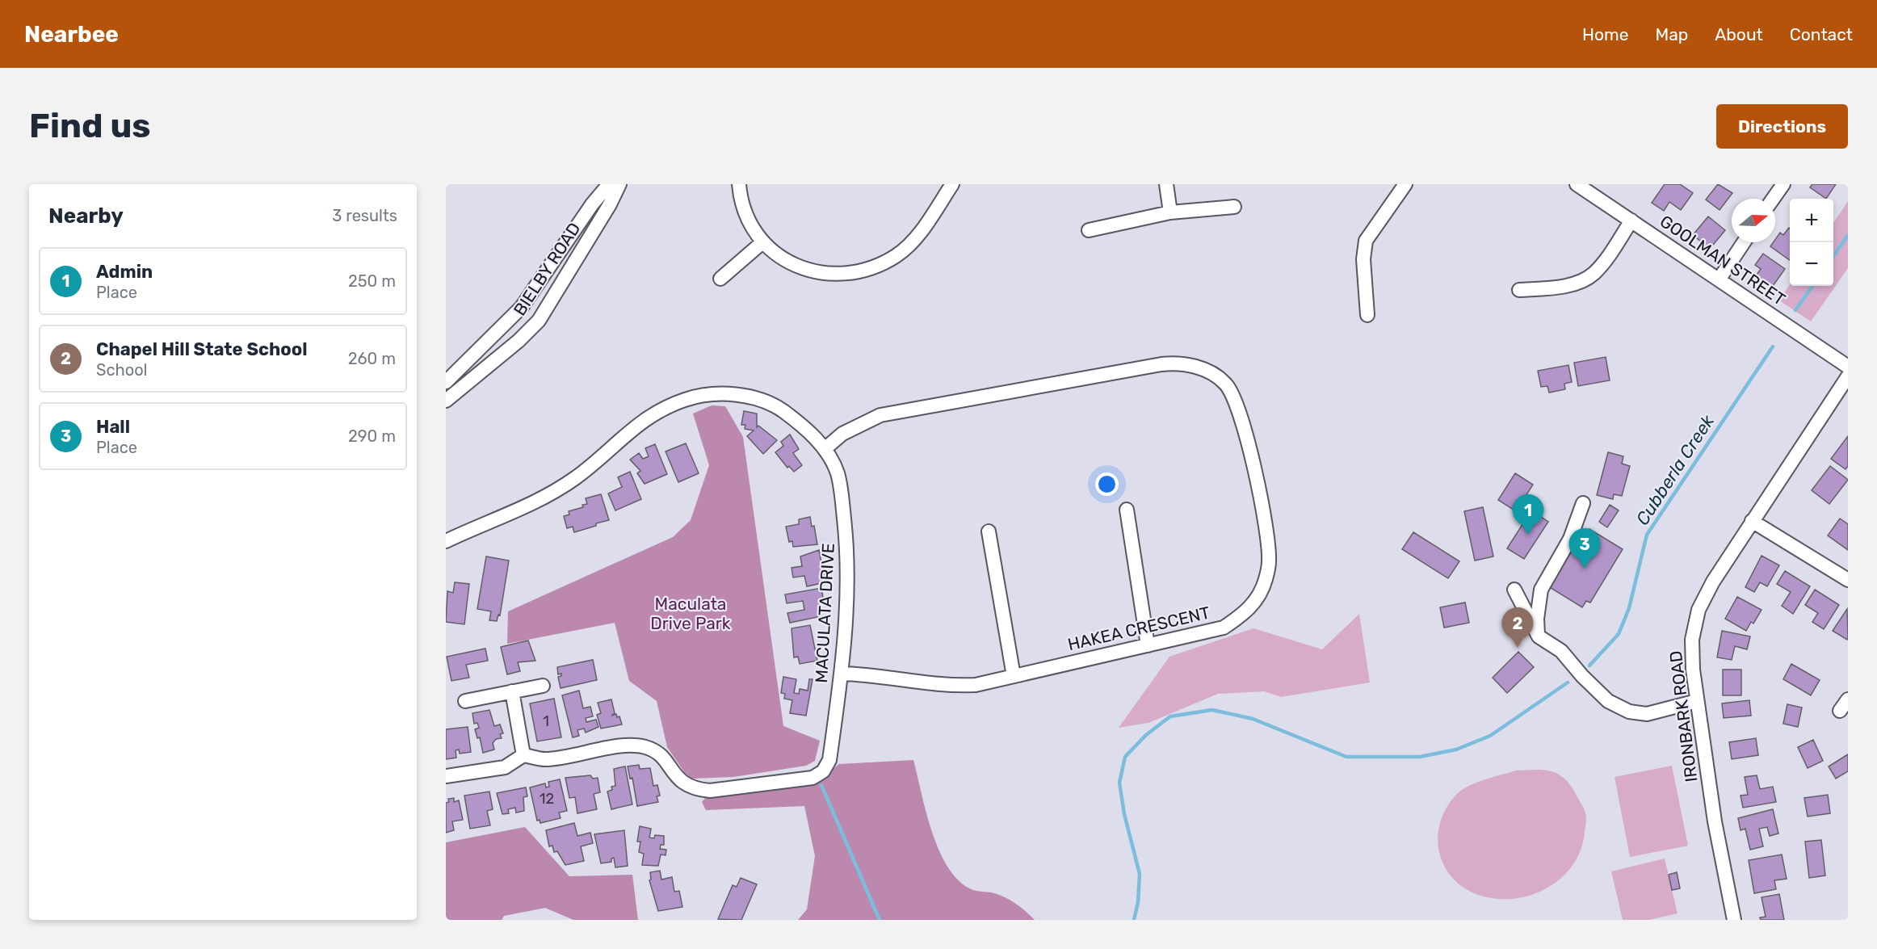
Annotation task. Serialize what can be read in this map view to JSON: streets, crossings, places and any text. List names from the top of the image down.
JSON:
{
  "streets": {
    "street": [
      "GOOLMAN STREET",
      "BIELBY ROAD",
      "MACULATA DRIVE",
      "HAKEA CRESCENT",
      "IRONBARK ROAD"
    ]
  },
  "crossings": [
    ["MACULATA DRIVE", "HAKEA CRESCENT"]
  ],
  "water": ["Cubberla Creek"],
  "parks": ["Maculata Drive Park"],
  "house_numbers": ["1", "12"],
  "north": "right",
  "page": {
    "header": "Nearbee",
    "nav": [
      "Home",
      "Map",
      "About",
      "Contact"
    ],
    "buttons": "Directions",
    "title": "Find us",
    "heading": ["Nearby", "3 results"],
    "map_buttons": ["+", "−"],
    "list": [
      {
        "mark": "1",
        "name": "Admin",
        "note": "Place",
        "value": "250 m"
      },
      {
        "mark": "2",
        "name": "Chapel Hill State School",
        "note": "School",
        "value": "260 m"
      },
      {
        "mark": "3",
        "name": "Hall",
        "note": "Place",
        "value": "290 m"
      }
    ],
    "pins": ["1", "3", "2"]
  }
}
